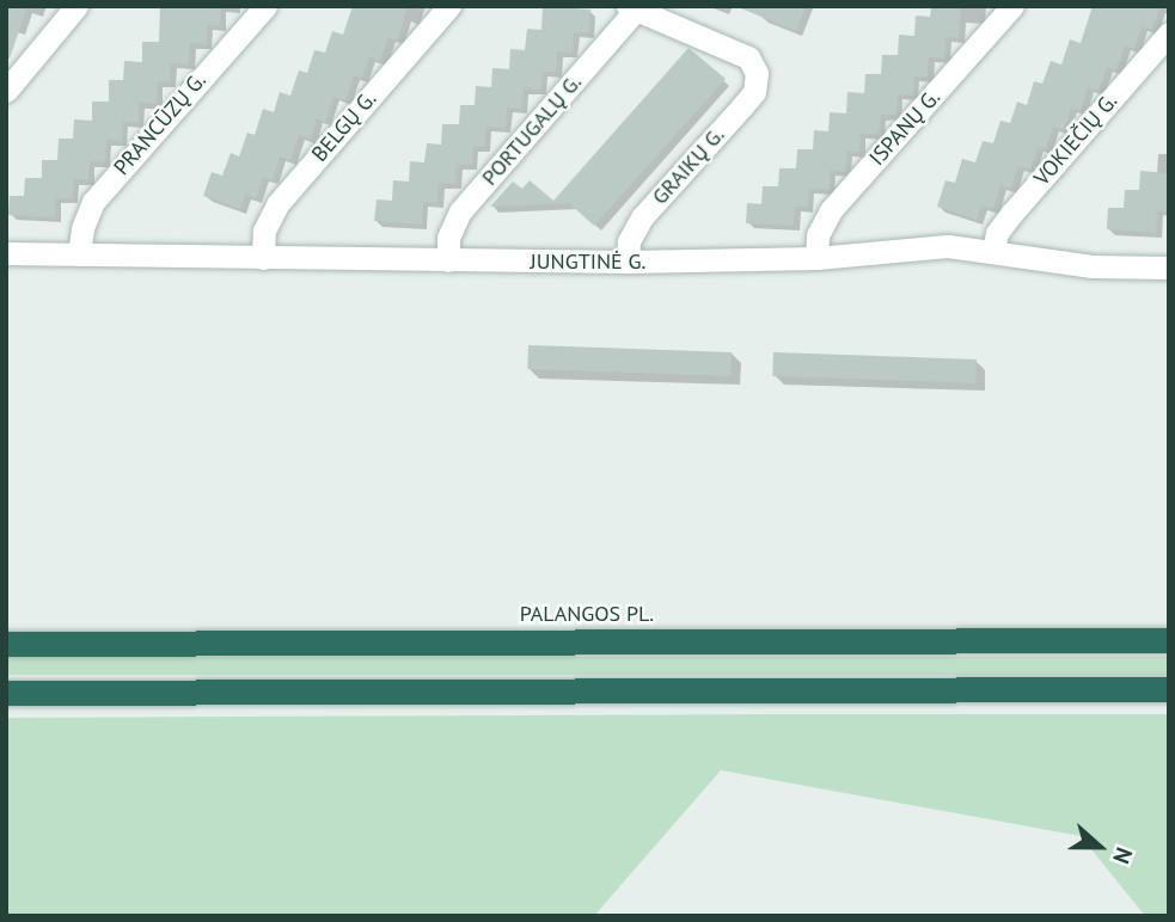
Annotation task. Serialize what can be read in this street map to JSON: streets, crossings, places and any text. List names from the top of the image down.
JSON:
{
  "streets": {
    "highway": ["PALANGOS PL."],
    "street": [
      "PRANCŪZŲ G.",
      "BELGŲ G.",
      "ISPANŲ G.",
      "PORTUGALŲ G.",
      "VOKIEČIŲ G.",
      "GRAIKŲ G.",
      "JUNGTINĖ G."
    ]
  },
  "crossings": [
    ["PRANCŪZŲ G.", "JUNGTINĖ G."],
    ["BELGŲ G.", "JUNGTINĖ G."],
    ["ISPANŲ G.", "JUNGTINĖ G."],
    ["PORTUGALŲ G.", "GRAIKŲ G."],
    ["PORTUGALŲ G.", "JUNGTINĖ G."],
    ["VOKIEČIŲ G.", "JUNGTINĖ G."],
    ["GRAIKŲ G.", "JUNGTINĖ G."]
  ],
  "north": "right"
}
